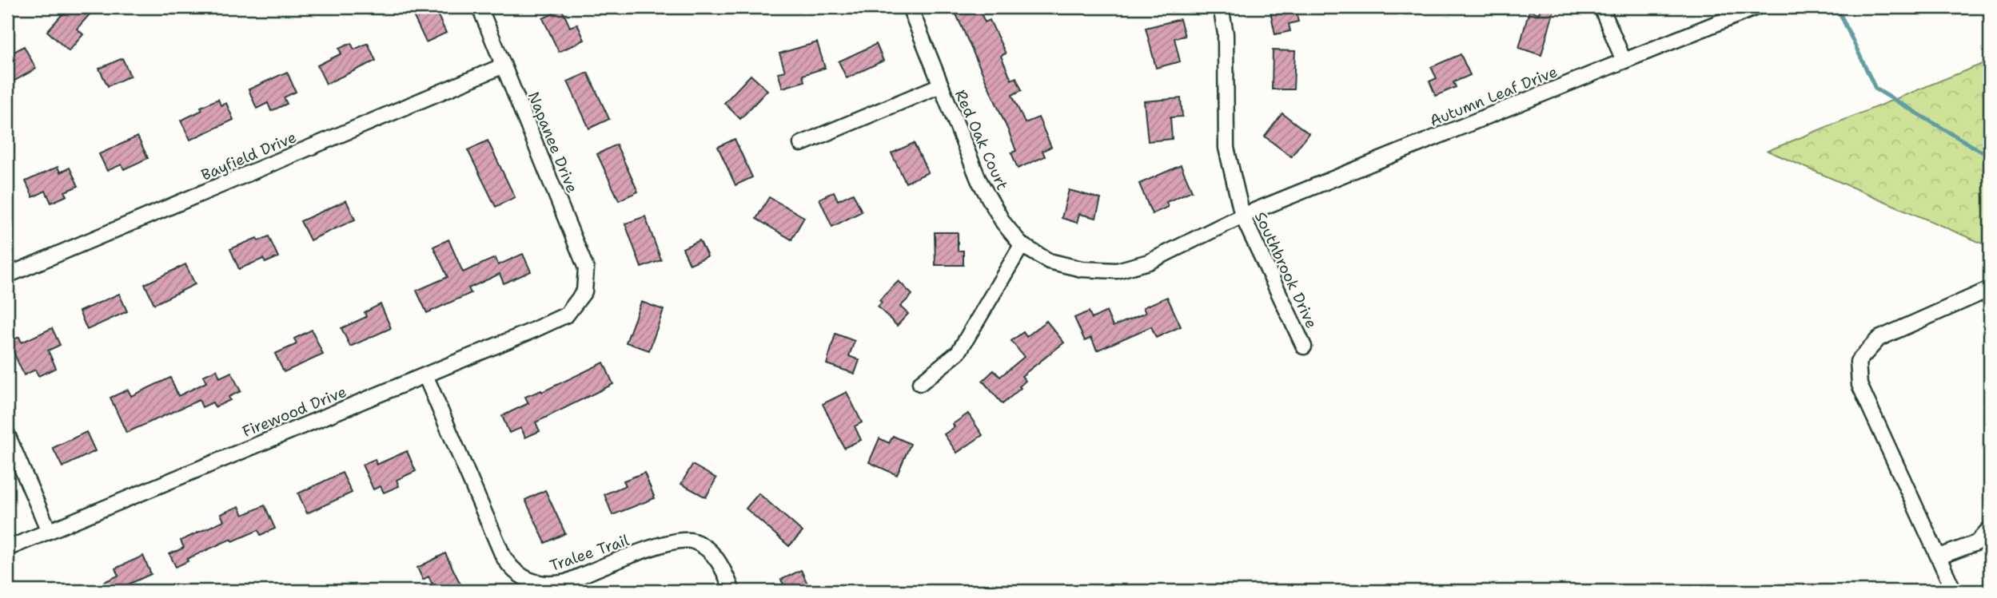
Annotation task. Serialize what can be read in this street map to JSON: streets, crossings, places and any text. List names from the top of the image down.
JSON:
{
  "streets": {
    "street": [
      "Autumn Leaf Drive",
      "Red Oak Court",
      "Napanee Drive",
      "Bayfield Drive",
      "Southbrook Drive",
      "Firewood Drive",
      "Tralee Trail"
    ]
  },
  "crossings": [
    ["Autumn Leaf Drive", "Red Oak Court"],
    ["Autumn Leaf Drive", "Southbrook Drive"],
    ["Red Oak Court", "Southbrook Drive"],
    ["Napanee Drive", "Bayfield Drive"],
    ["Napanee Drive", "Firewood Drive"],
    ["Firewood Drive", "Tralee Trail"]
  ]
}
